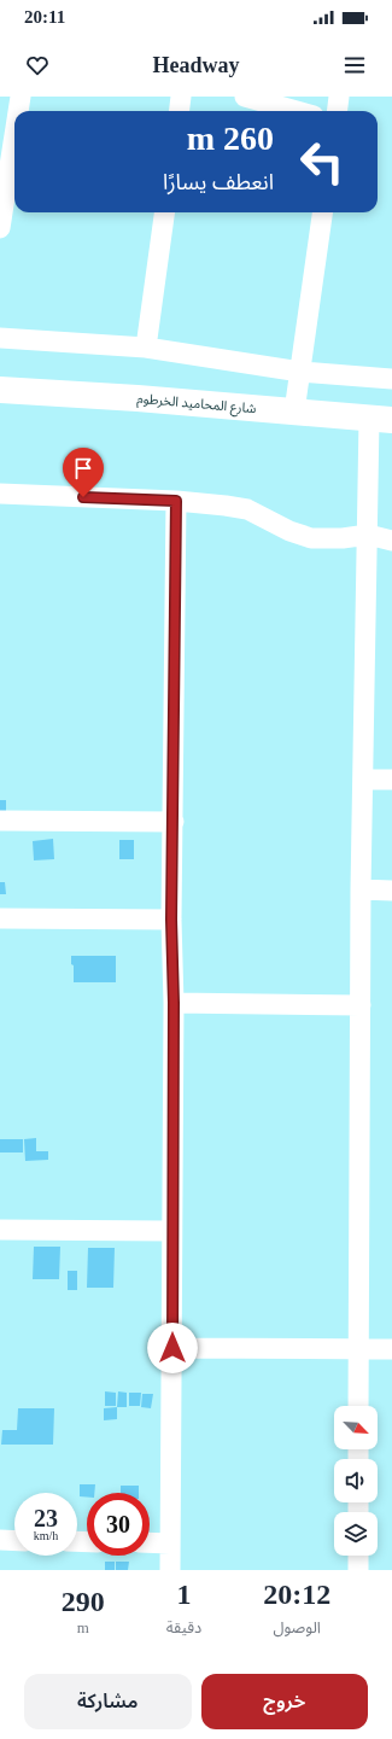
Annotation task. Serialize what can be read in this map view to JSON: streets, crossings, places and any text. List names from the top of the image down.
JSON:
{
  "streets": {
    "street": ["شارع المحاميد الخرطوم"]
  },
  "north": "bottom right",
  "page": {
    "status": "20:11",
    "header": "Headway",
    "turn": ["260 m", "انعطف يسارًا"],
    "speed": "23 km/h",
    "limit": "30",
    "eta": [
      "20:12",
      "الوصول",
      "1",
      "دقيقة",
      "290",
      "m"
    ],
    "buttons": ["خروج", "مشاركة"]
  }
}
